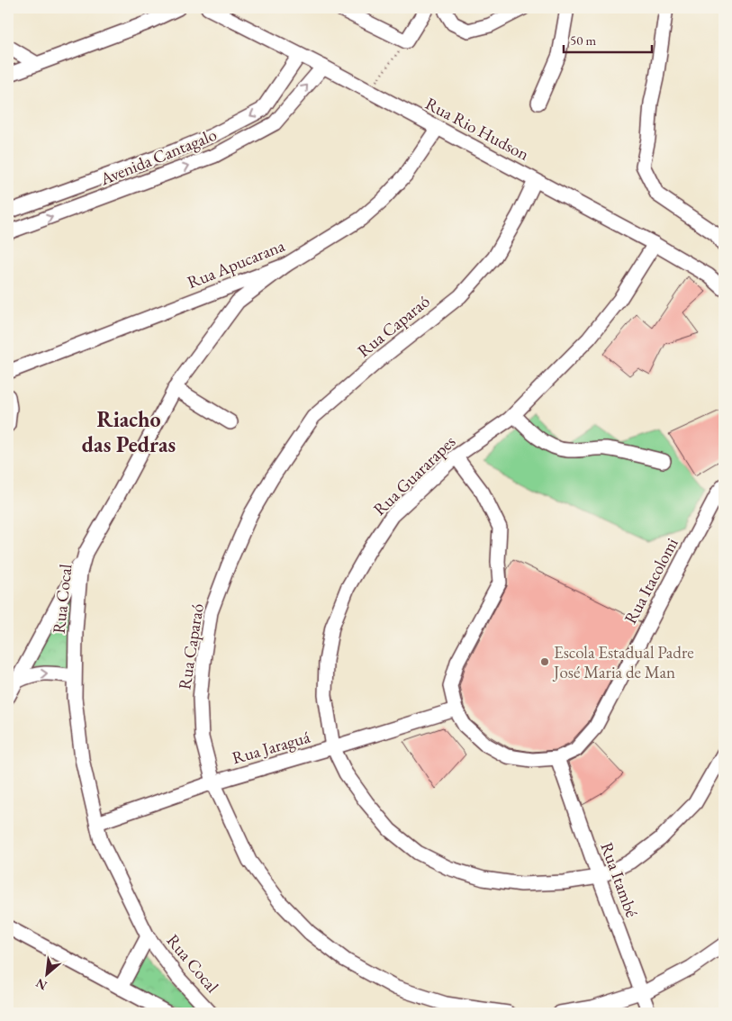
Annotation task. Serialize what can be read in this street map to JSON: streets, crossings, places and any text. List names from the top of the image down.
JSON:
{
  "streets": {
    "street": [
      "Rua Rio Hudson",
      "Avenida Cantagalo",
      "Rua Apucarana",
      "Rua Caparaó",
      "Rua Guararapes",
      "Rua Itacolomi",
      "Rua Cocal",
      "Rua Jaraguá",
      "Rua Itambé"
    ]
  },
  "crossings": [
    ["Rua Rio Hudson", "Avenida Cantagalo"],
    ["Rua Rio Hudson", "Rua Apucarana"],
    ["Rua Rio Hudson", "Rua Caparaó"],
    ["Rua Rio Hudson", "Rua Guararapes"],
    ["Rua Apucarana", "Rua Cocal"],
    ["Rua Caparaó", "Rua Jaraguá"],
    ["Rua Guararapes", "Rua Itacolomi"],
    ["Rua Guararapes", "Rua Jaraguá"],
    ["Rua Guararapes", "Rua Itambé"],
    ["Rua Itacolomi", "Rua Jaraguá"],
    ["Rua Itacolomi", "Rua Itambé"],
    ["Rua Cocal", "Rua Jaraguá"]
  ],
  "districts": ["Riacho das Pedras"],
  "places": ["Escola Estadual Padre José Maria de Man"],
  "scale_bar": "50 m",
  "north": "bottom left"
}
